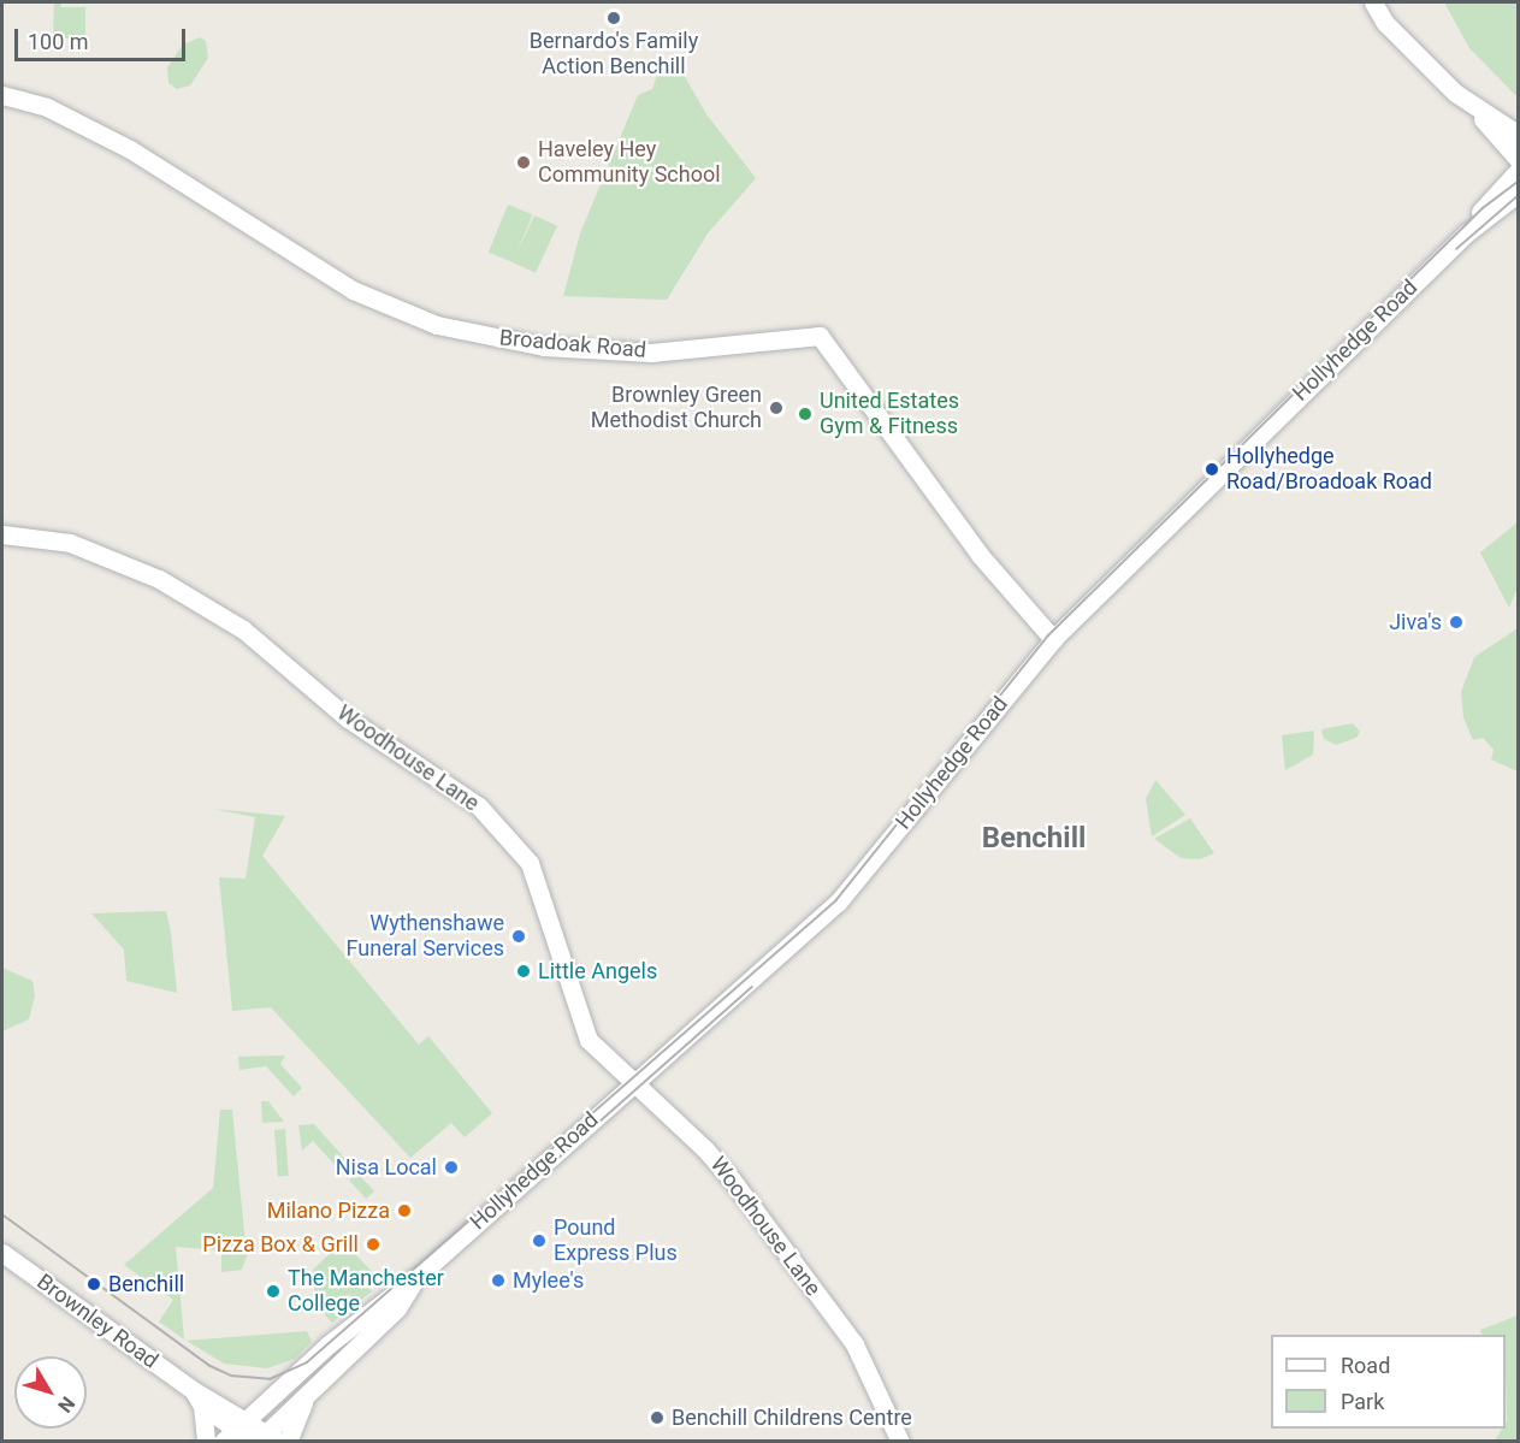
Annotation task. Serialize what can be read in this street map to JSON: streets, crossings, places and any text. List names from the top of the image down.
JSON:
{
  "streets": {
    "street": [
      "Hollyhedge Road",
      "Broadoak Road",
      "Woodhouse Lane",
      "Brownley Road"
    ]
  },
  "crossings": [
    ["Hollyhedge Road", "Broadoak Road"],
    ["Hollyhedge Road", "Woodhouse Lane"],
    ["Hollyhedge Road", "Brownley Road"]
  ],
  "districts": ["Benchill"],
  "places": [
    "Bernardo's Family Action Benchill",
    "Haveley Hey Community School",
    "Brownley Green Methodist Church",
    "United Estates Gym & Fitness",
    "Hollyhedge Road/Broadoak Road",
    "Jiva's",
    "Wythenshawe Funeral Services",
    "Little Angels",
    "Nisa Local",
    "Milano Pizza",
    "Pound Express Plus",
    "Pizza Box & Grill",
    "Mylee's",
    "Benchill",
    "The Manchester College",
    "Benchill Childrens Centre"
  ],
  "legend": ["Road", "Park"],
  "scale_bar": "100 m",
  "north": "bottom right"
}
